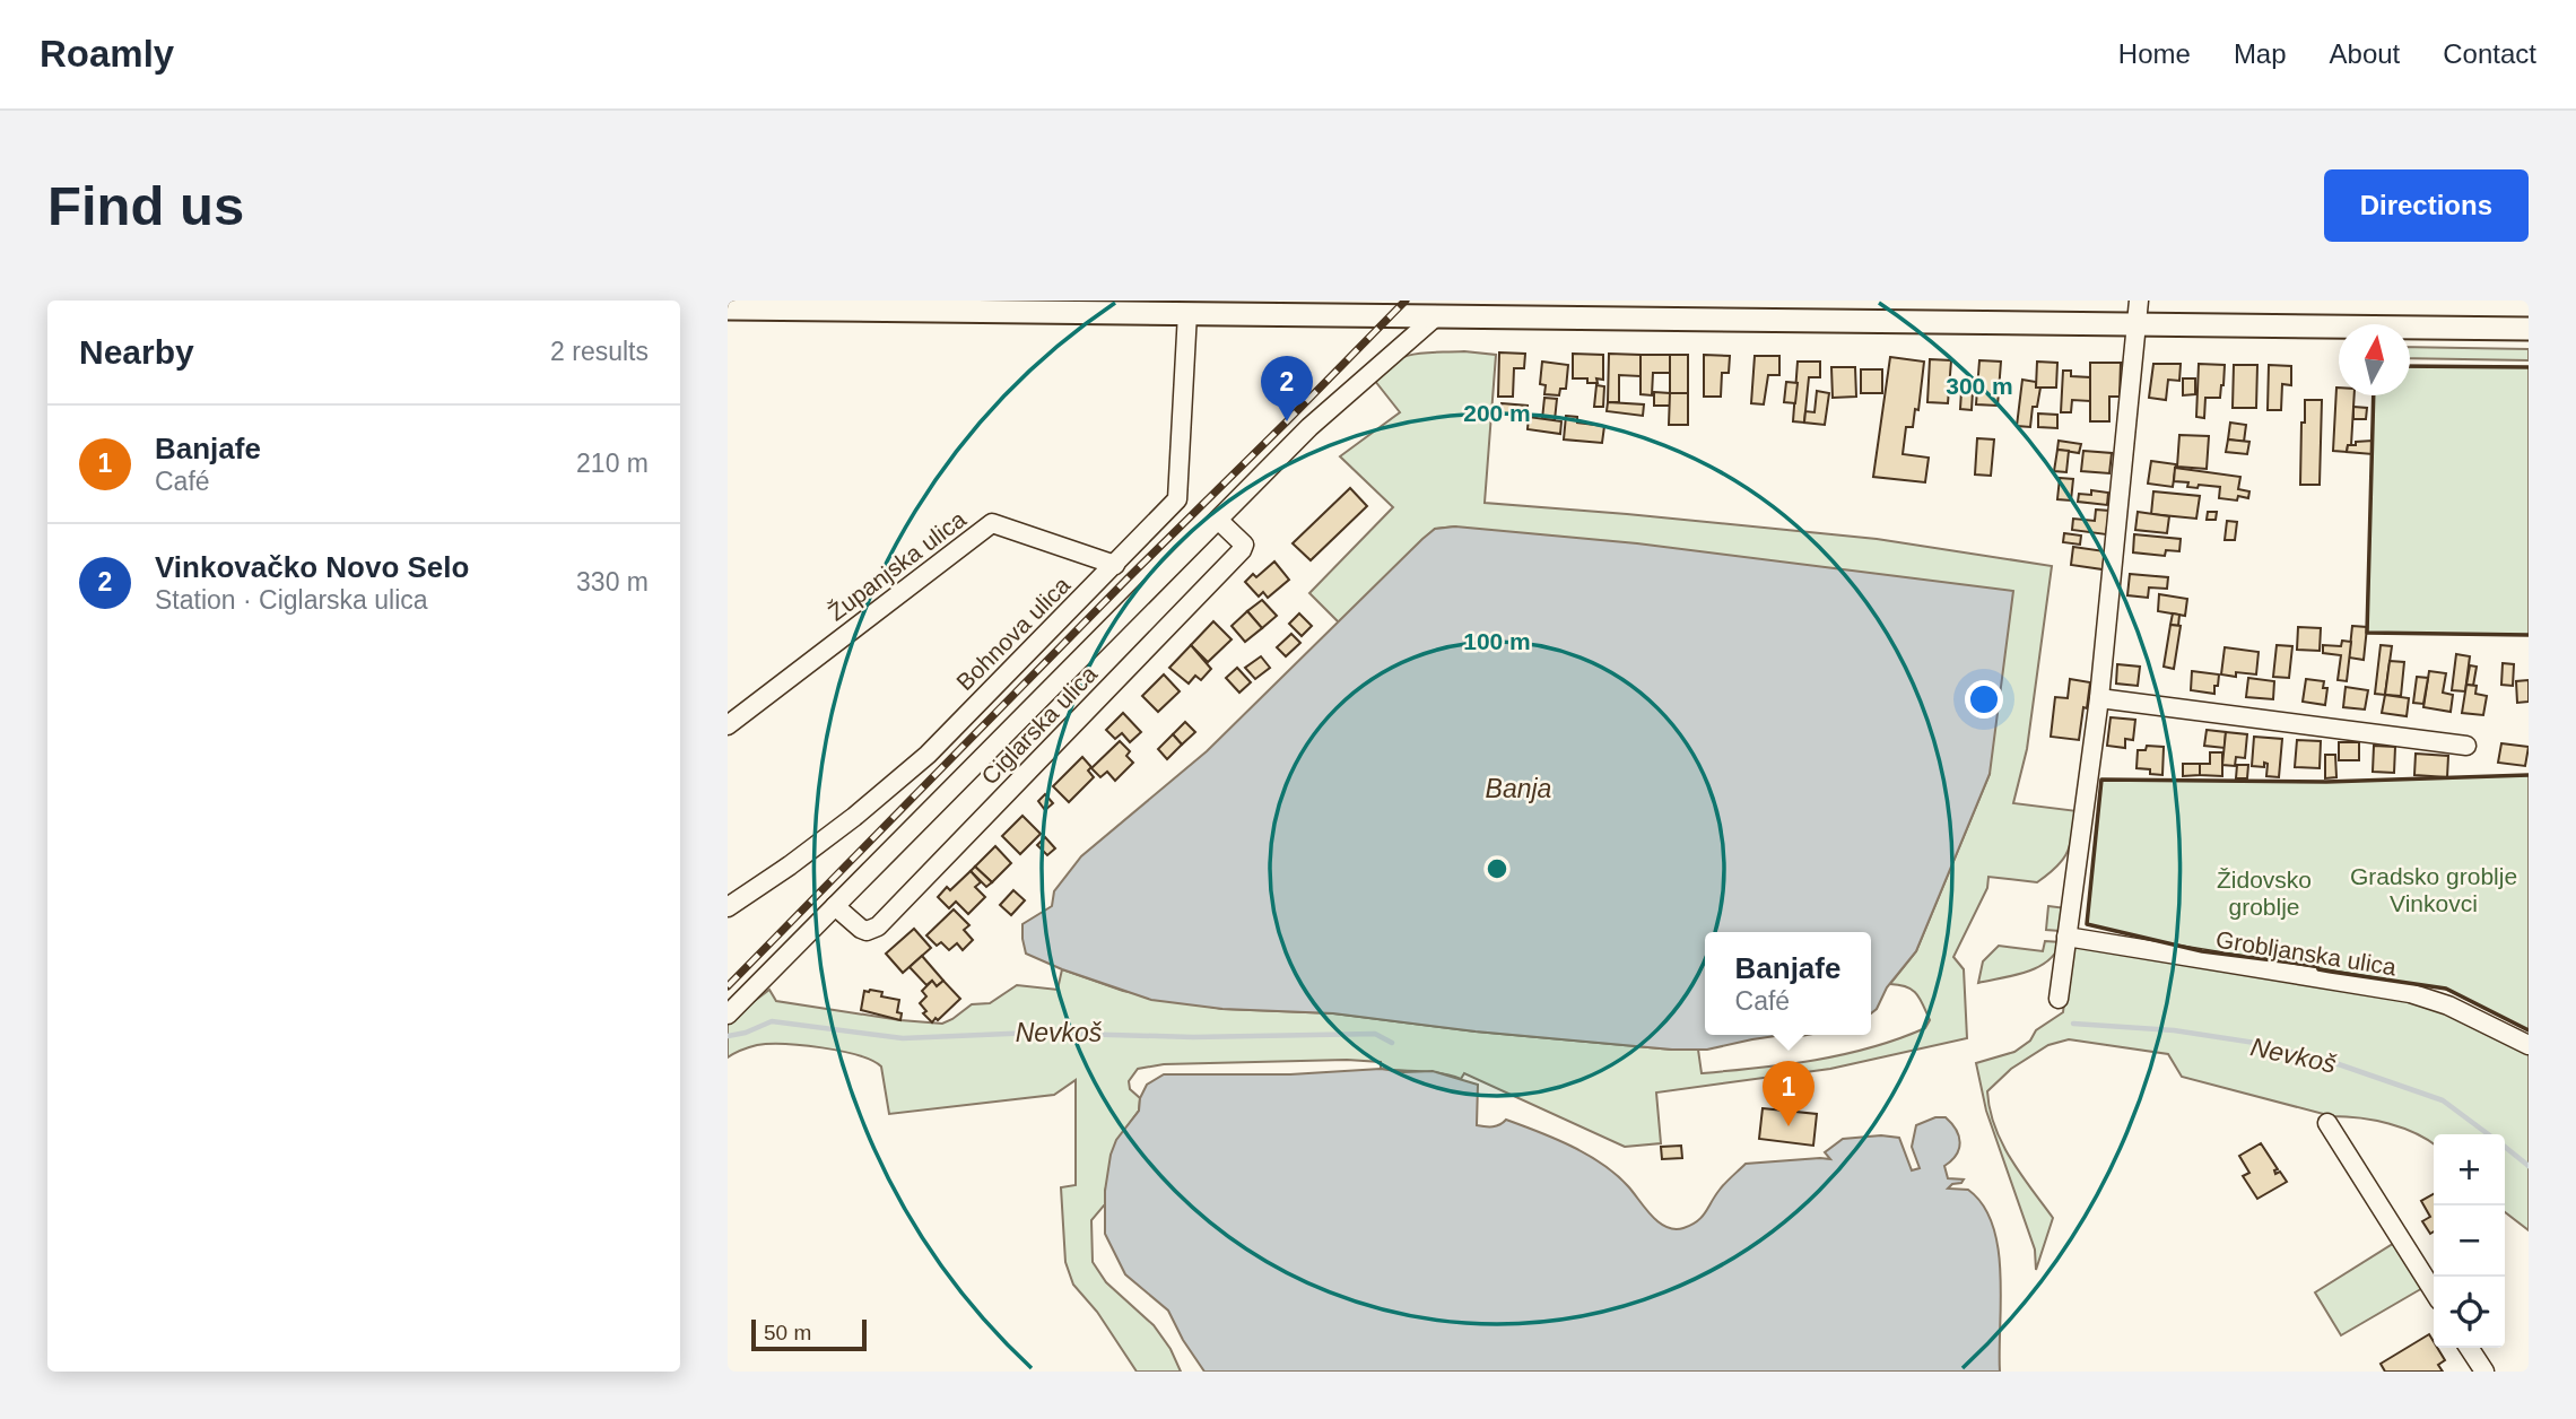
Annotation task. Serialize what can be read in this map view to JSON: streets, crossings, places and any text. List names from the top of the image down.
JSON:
{
  "streets": {
    "street": [
      "Županjska ulica",
      "Bohnova ulica",
      "Ciglarska ulica",
      "Grobljanska ulica"
    ]
  },
  "crossings": [
    ["Županjska ulica", "Bohnova ulica"]
  ],
  "water": ["Banja", "Nevkoš"],
  "parks": ["Gradsko groblje Vinkovci", "Židovsko groblje"],
  "scale_bar": "50 m",
  "north": "top",
  "page": {
    "header": "Roamly",
    "nav": [
      "Home",
      "Map",
      "About",
      "Contact"
    ],
    "buttons": "Directions",
    "title": "Find us",
    "heading": ["Nearby", "2 results"],
    "pins": ["2", "1"],
    "list": [
      {
        "mark": "1",
        "name": "Banjafe",
        "note": "Café",
        "value": "210 m"
      },
      {
        "mark": "2",
        "name": "Vinkovačko Novo Selo",
        "note": "Station · Ciglarska ulica",
        "value": "330 m"
      }
    ],
    "popup": ["Banjafe", "Café"],
    "map_buttons": ["+", "−"],
    "scale": "50 m"
  },
  "rings": ["300 m", "200 m", "100 m"]
}
